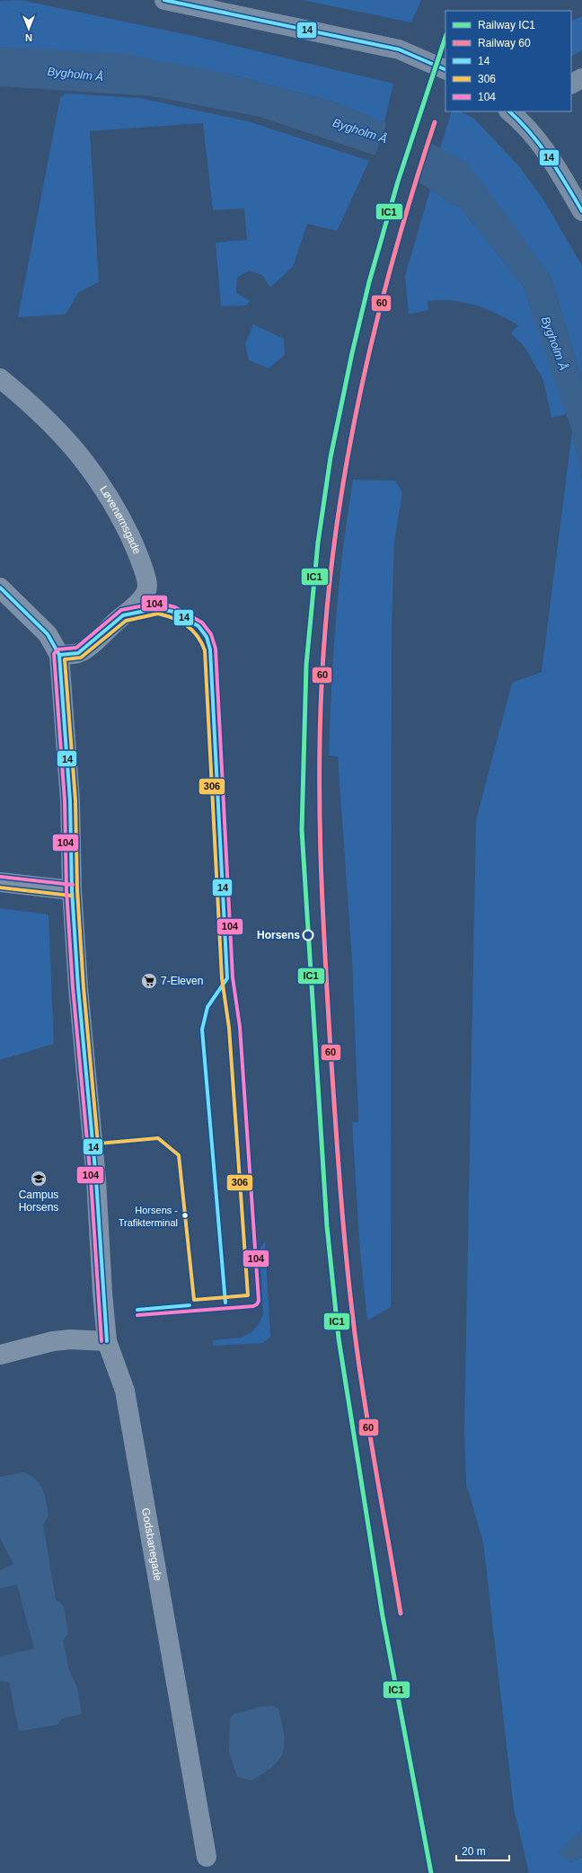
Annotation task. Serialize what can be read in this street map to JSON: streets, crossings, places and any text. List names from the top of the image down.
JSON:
{
  "streets": {
    "street": ["Løvenørnsgade", "Godsbanegade"]
  },
  "water": ["Bygholm Å"],
  "places": {
    "other": ["Horsens", "Horsens - Trafikterminal"],
    "supermarket": ["7-Eleven"],
    "school or university": ["Campus Horsens"]
  },
  "lines": [
    "transit line 14",
    "rail line IC1",
    "rail line 60",
    "transit line 104",
    "transit line 306"
  ],
  "legend": [
    "Railway IC1",
    "Railway 60",
    "14",
    "306",
    "104"
  ],
  "scale_bar": "20 m",
  "north": "bottom"
}
